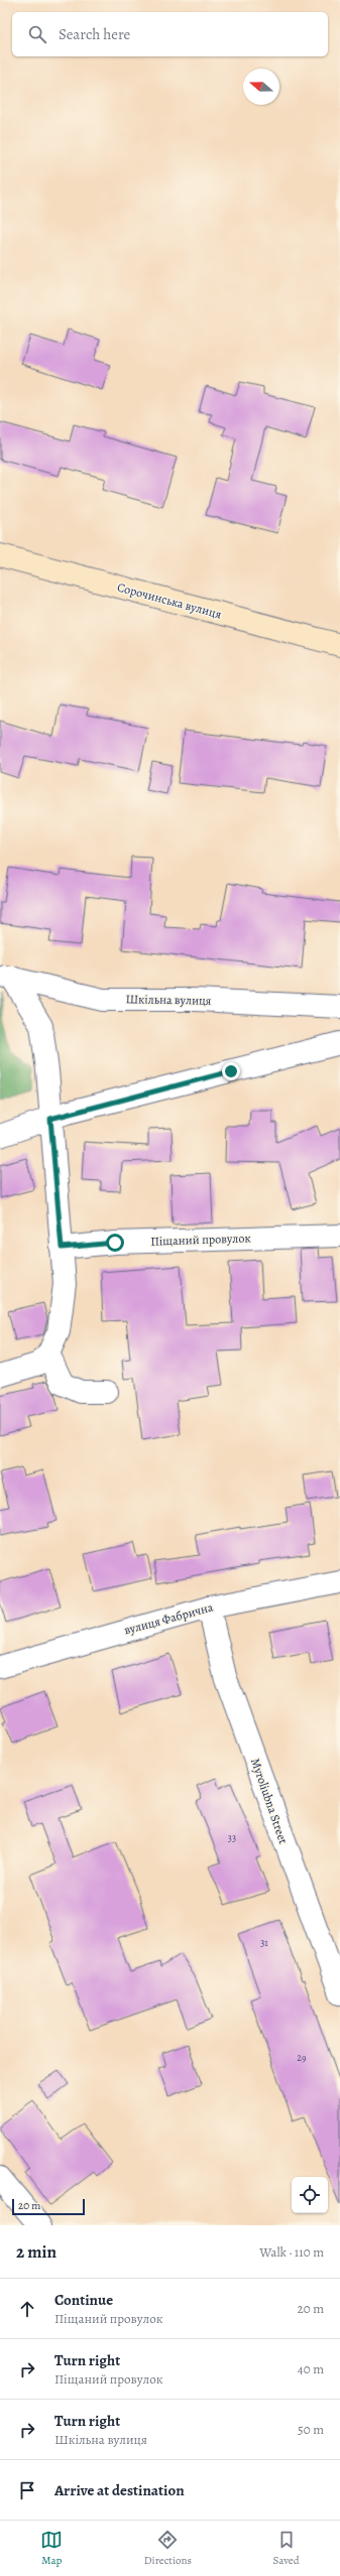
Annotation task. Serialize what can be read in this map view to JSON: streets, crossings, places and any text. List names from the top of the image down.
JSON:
{
  "streets": {
    "main road": ["Сорочинська вулиця"],
    "street": [
      "Шкільна вулиця",
      "Піщаний провулок",
      "вулиця Фабрична",
      "Myroliubna Street"
    ]
  },
  "crossings": [
    ["вулиця Фабрична", "Myroliubna Street"]
  ],
  "house_numbers": ["33", "31", "29"],
  "scale_bar": "20 m",
  "north": "left",
  "page": {
    "search": "Search here",
    "scale": "20 m",
    "heading": ["2 min", "Walk · 110 m"],
    "list": [
      ["Continue", "Піщаний провулок", "20 m"],
      ["Turn right", "Піщаний провулок", "40 m"],
      ["Turn right", "Шкільна вулиця", "50 m"],
      "Arrive at destination"
    ],
    "nav": ["Map", "Directions", "Saved"]
  }
}
